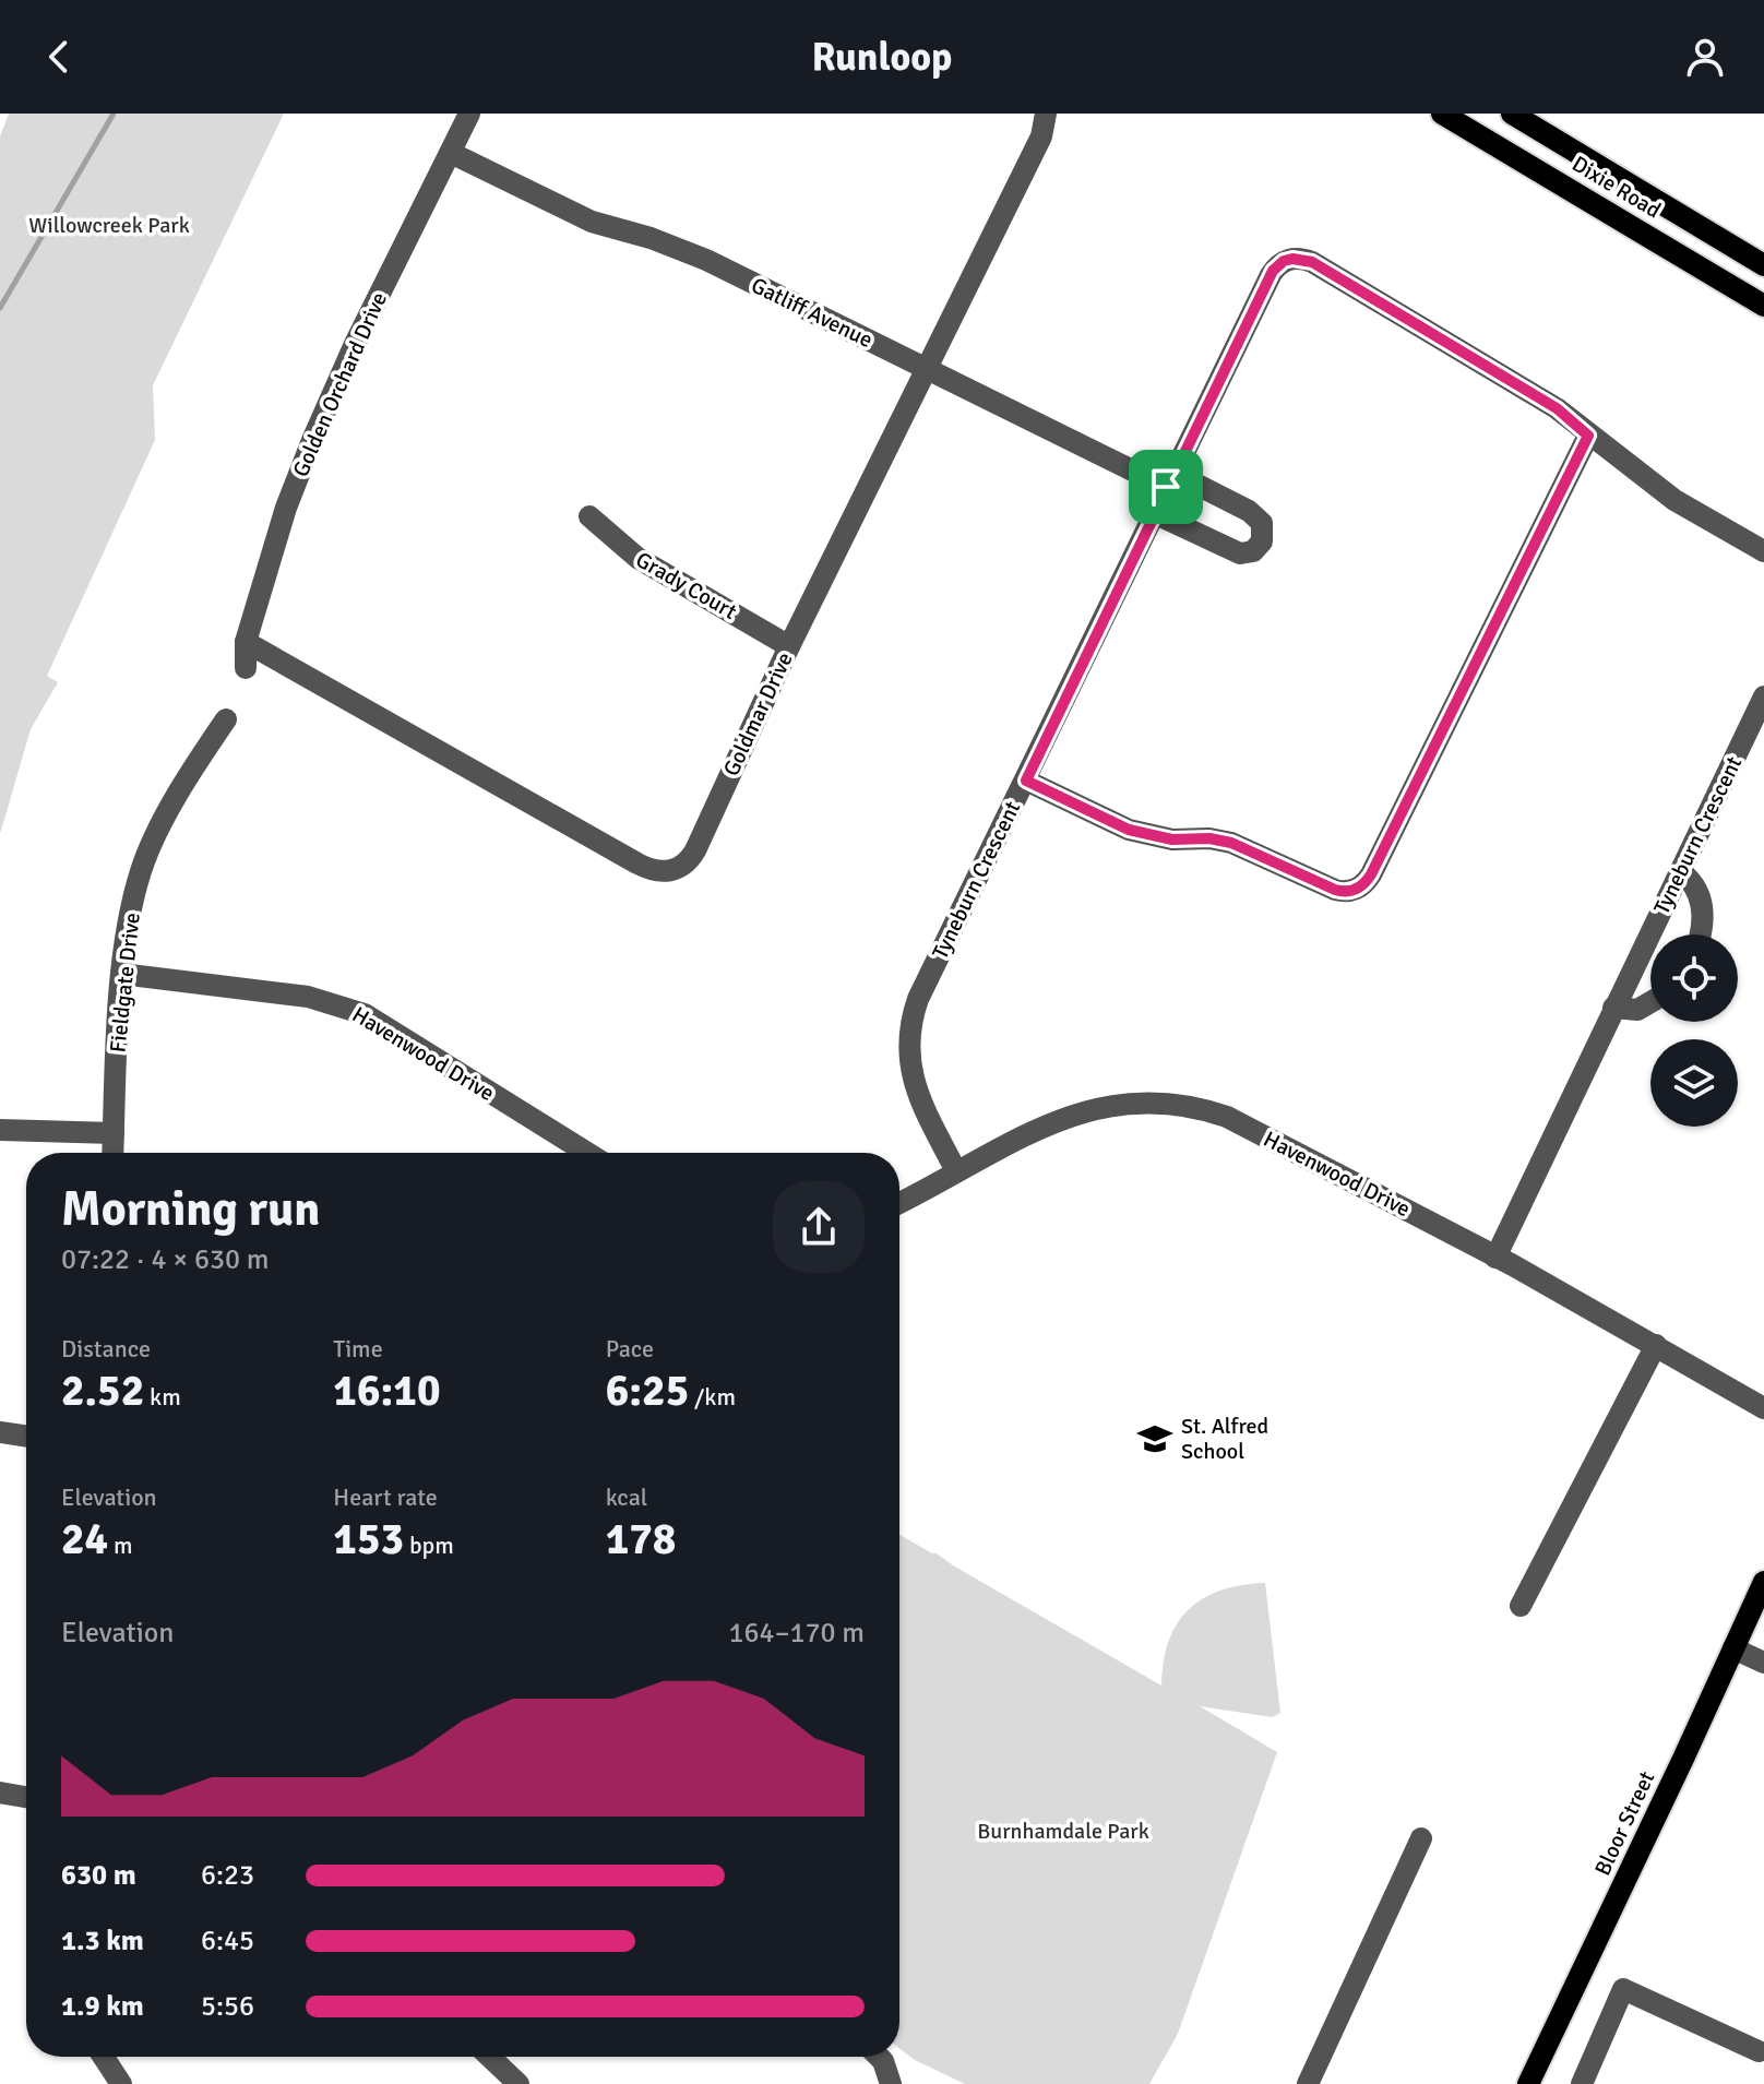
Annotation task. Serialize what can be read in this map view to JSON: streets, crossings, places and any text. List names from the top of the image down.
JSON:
{
  "streets": {
    "main road": ["Dixie Road", "Bloor Street"],
    "street": [
      "Gatliff Avenue",
      "Golden Orchard Drive",
      "Grady Court",
      "Goldmar Drive",
      "Tyneburn Crescent",
      "Fieldgate Drive",
      "Havenwood Drive"
    ]
  },
  "crossings": [
    ["Gatliff Avenue", "Golden Orchard Drive"],
    ["Gatliff Avenue", "Goldmar Drive"],
    ["Gatliff Avenue", "Tyneburn Crescent"],
    ["Golden Orchard Drive", "Goldmar Drive"],
    ["Grady Court", "Goldmar Drive"],
    ["Tyneburn Crescent", "Havenwood Drive"],
    ["Fieldgate Drive", "Havenwood Drive"]
  ],
  "parks": ["Willowcreek Park", "Burnhamdale Park"],
  "places": {
    "school or university": ["St. Alfred School"]
  },
  "page": {
    "header": "Runloop",
    "heading": ["Morning run", "07:22 · 4 × 630 m"],
    "stats": [
      ["Distance", "2.52 km"],
      ["Time", "16:10"],
      ["Pace", "6:25 /km"],
      ["Elevation", "24 m"],
      ["Heart rate", "153 bpm"],
      ["kcal", "178"]
    ],
    "chart": ["Elevation", "164–170 m"],
    "list": [
      {
        "name": "630 m",
        "note": "6:23"
      },
      {
        "name": "1.3 km",
        "note": "6:45"
      },
      {
        "name": "1.9 km",
        "note": "5:56"
      }
    ]
  }
}
